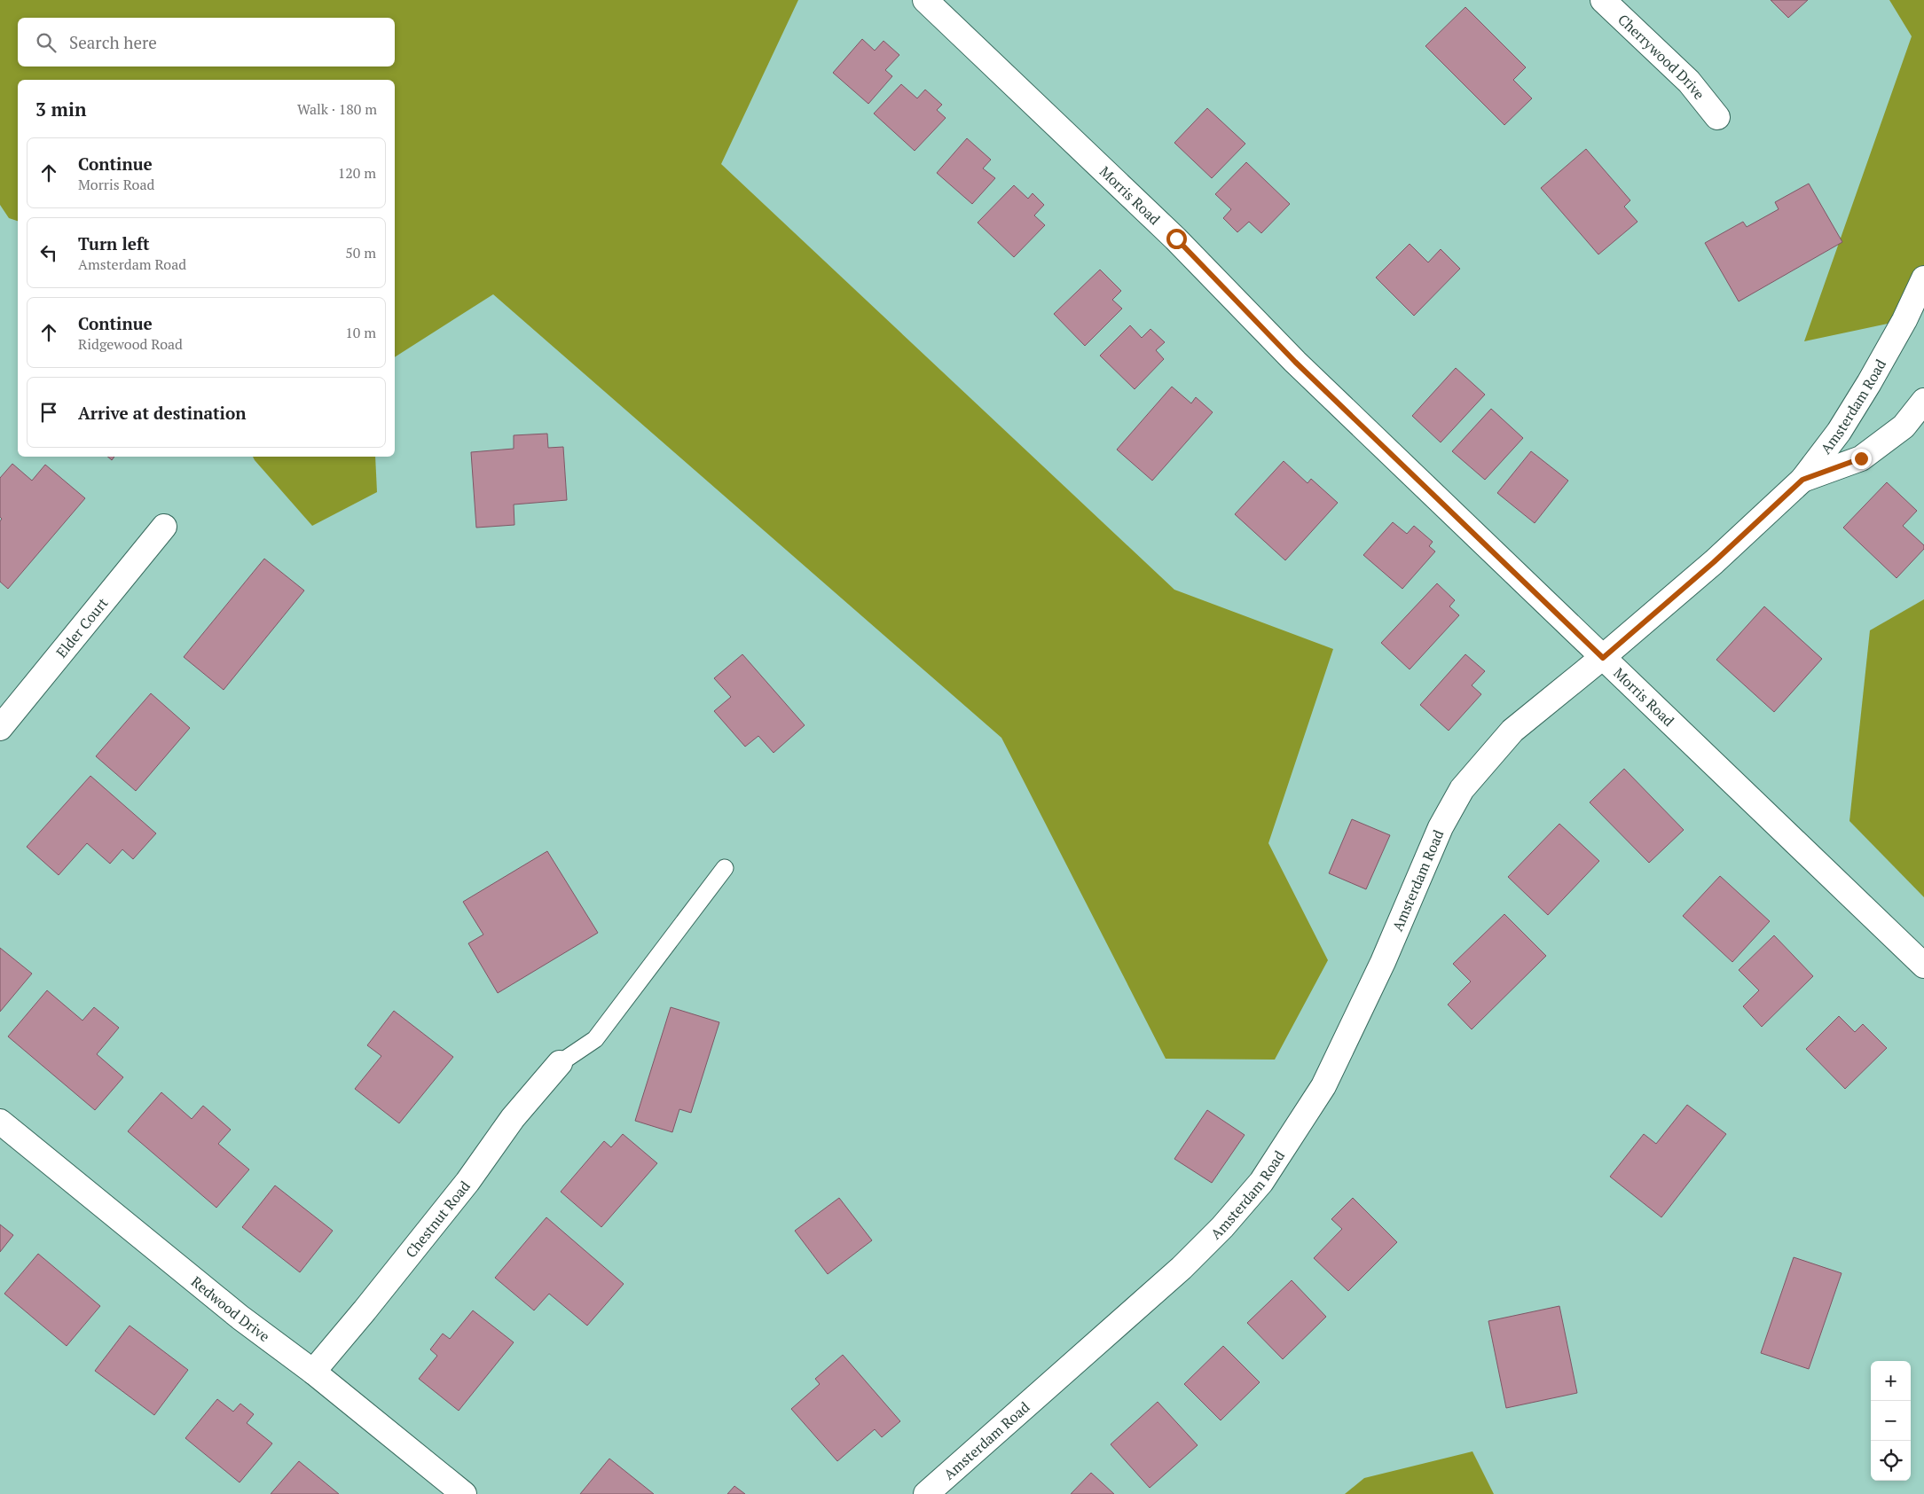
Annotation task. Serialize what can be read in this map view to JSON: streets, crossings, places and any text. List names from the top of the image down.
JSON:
{
  "streets": {
    "street": [
      "Cherrywood Drive",
      "Morris Road",
      "Amsterdam Road",
      "Elder Court",
      "Chestnut Road",
      "Redwood Drive"
    ]
  },
  "crossings": [
    ["Morris Road", "Amsterdam Road"],
    ["Chestnut Road", "Redwood Drive"]
  ],
  "page": {
    "search": "Search here",
    "heading": ["3 min", "Walk · 180 m"],
    "list": [
      ["Continue", "Morris Road", "120 m"],
      ["Turn left", "Amsterdam Road", "50 m"],
      ["Continue", "Ridgewood Road", "10 m"],
      "Arrive at destination"
    ],
    "map_buttons": ["+", "−"]
  }
}
